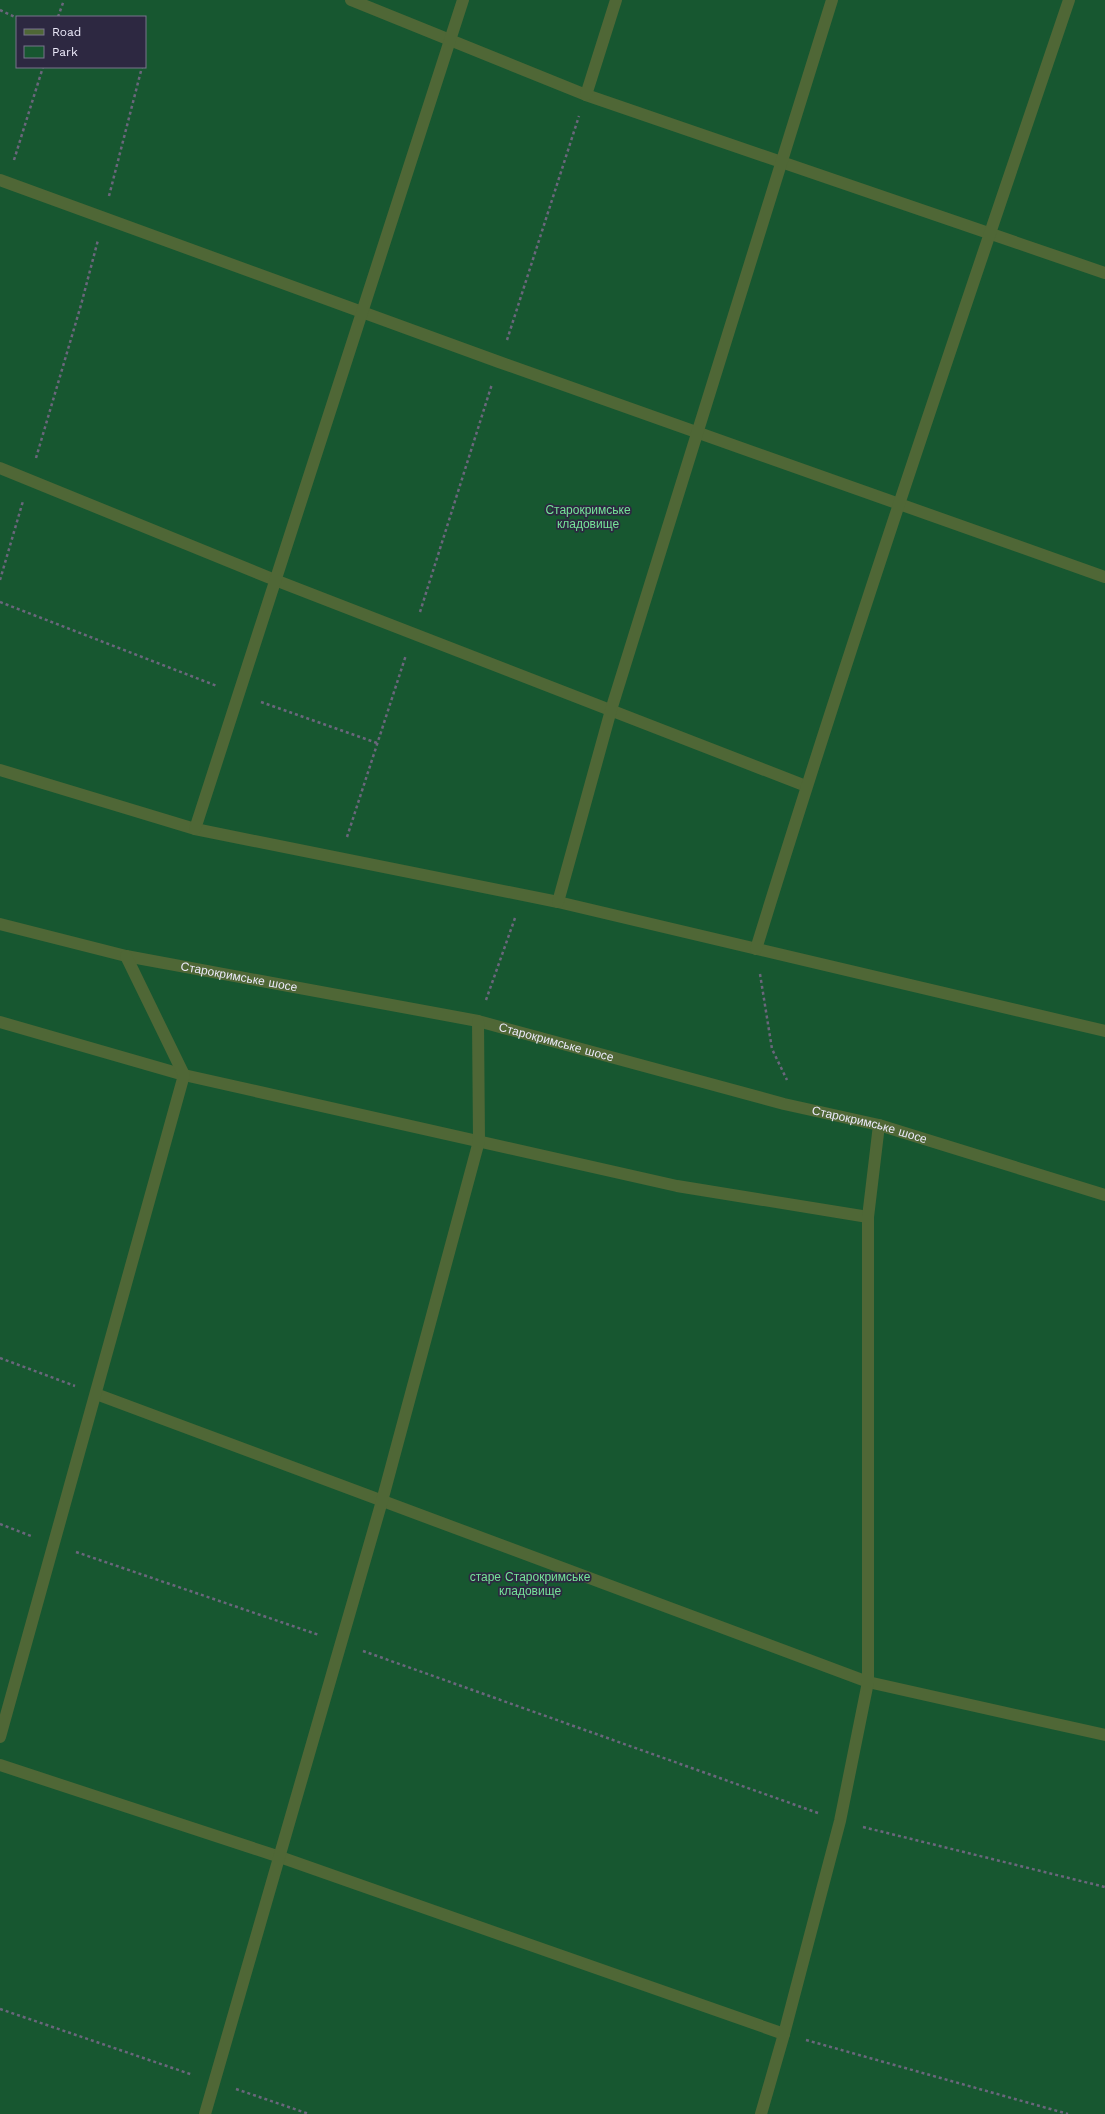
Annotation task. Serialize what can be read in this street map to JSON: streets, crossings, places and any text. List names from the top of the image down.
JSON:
{
  "streets": {
    "street": ["Старокримське шосе"]
  },
  "parks": ["Старокримське кладовище", "старе Старокримське кладовище"],
  "legend": ["Road", "Park"]
}
